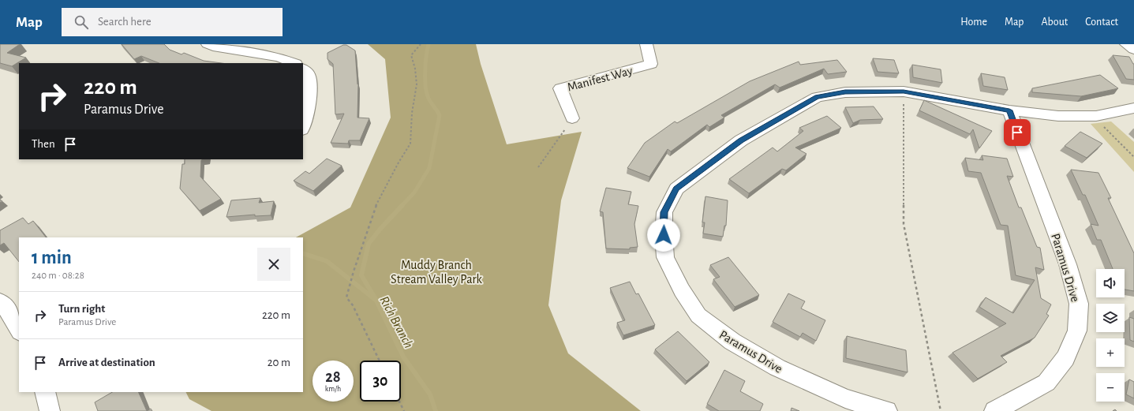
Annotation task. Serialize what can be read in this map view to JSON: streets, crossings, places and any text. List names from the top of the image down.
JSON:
{
  "streets": {
    "street": ["Manifest Way", "Paramus Drive"]
  },
  "water": ["Rich Branch"],
  "parks": ["Muddy Branch Stream Valley Park"],
  "page": {
    "header": "Map",
    "search": "Search here",
    "nav": [
      "Home",
      "Map",
      "About",
      "Contact"
    ],
    "turn": ["220 m", "Paramus Drive"],
    "then": "Then",
    "heading": ["1 min", "240 m · 08:28"],
    "map_buttons": ["+", "−"],
    "list": [
      {
        "name": "Turn right",
        "note": "Paramus Drive",
        "value": "220 m"
      },
      {
        "name": "Arrive at destination",
        "value": "20 m"
      }
    ],
    "speed": "28 km/h",
    "limit": "30"
  }
}
